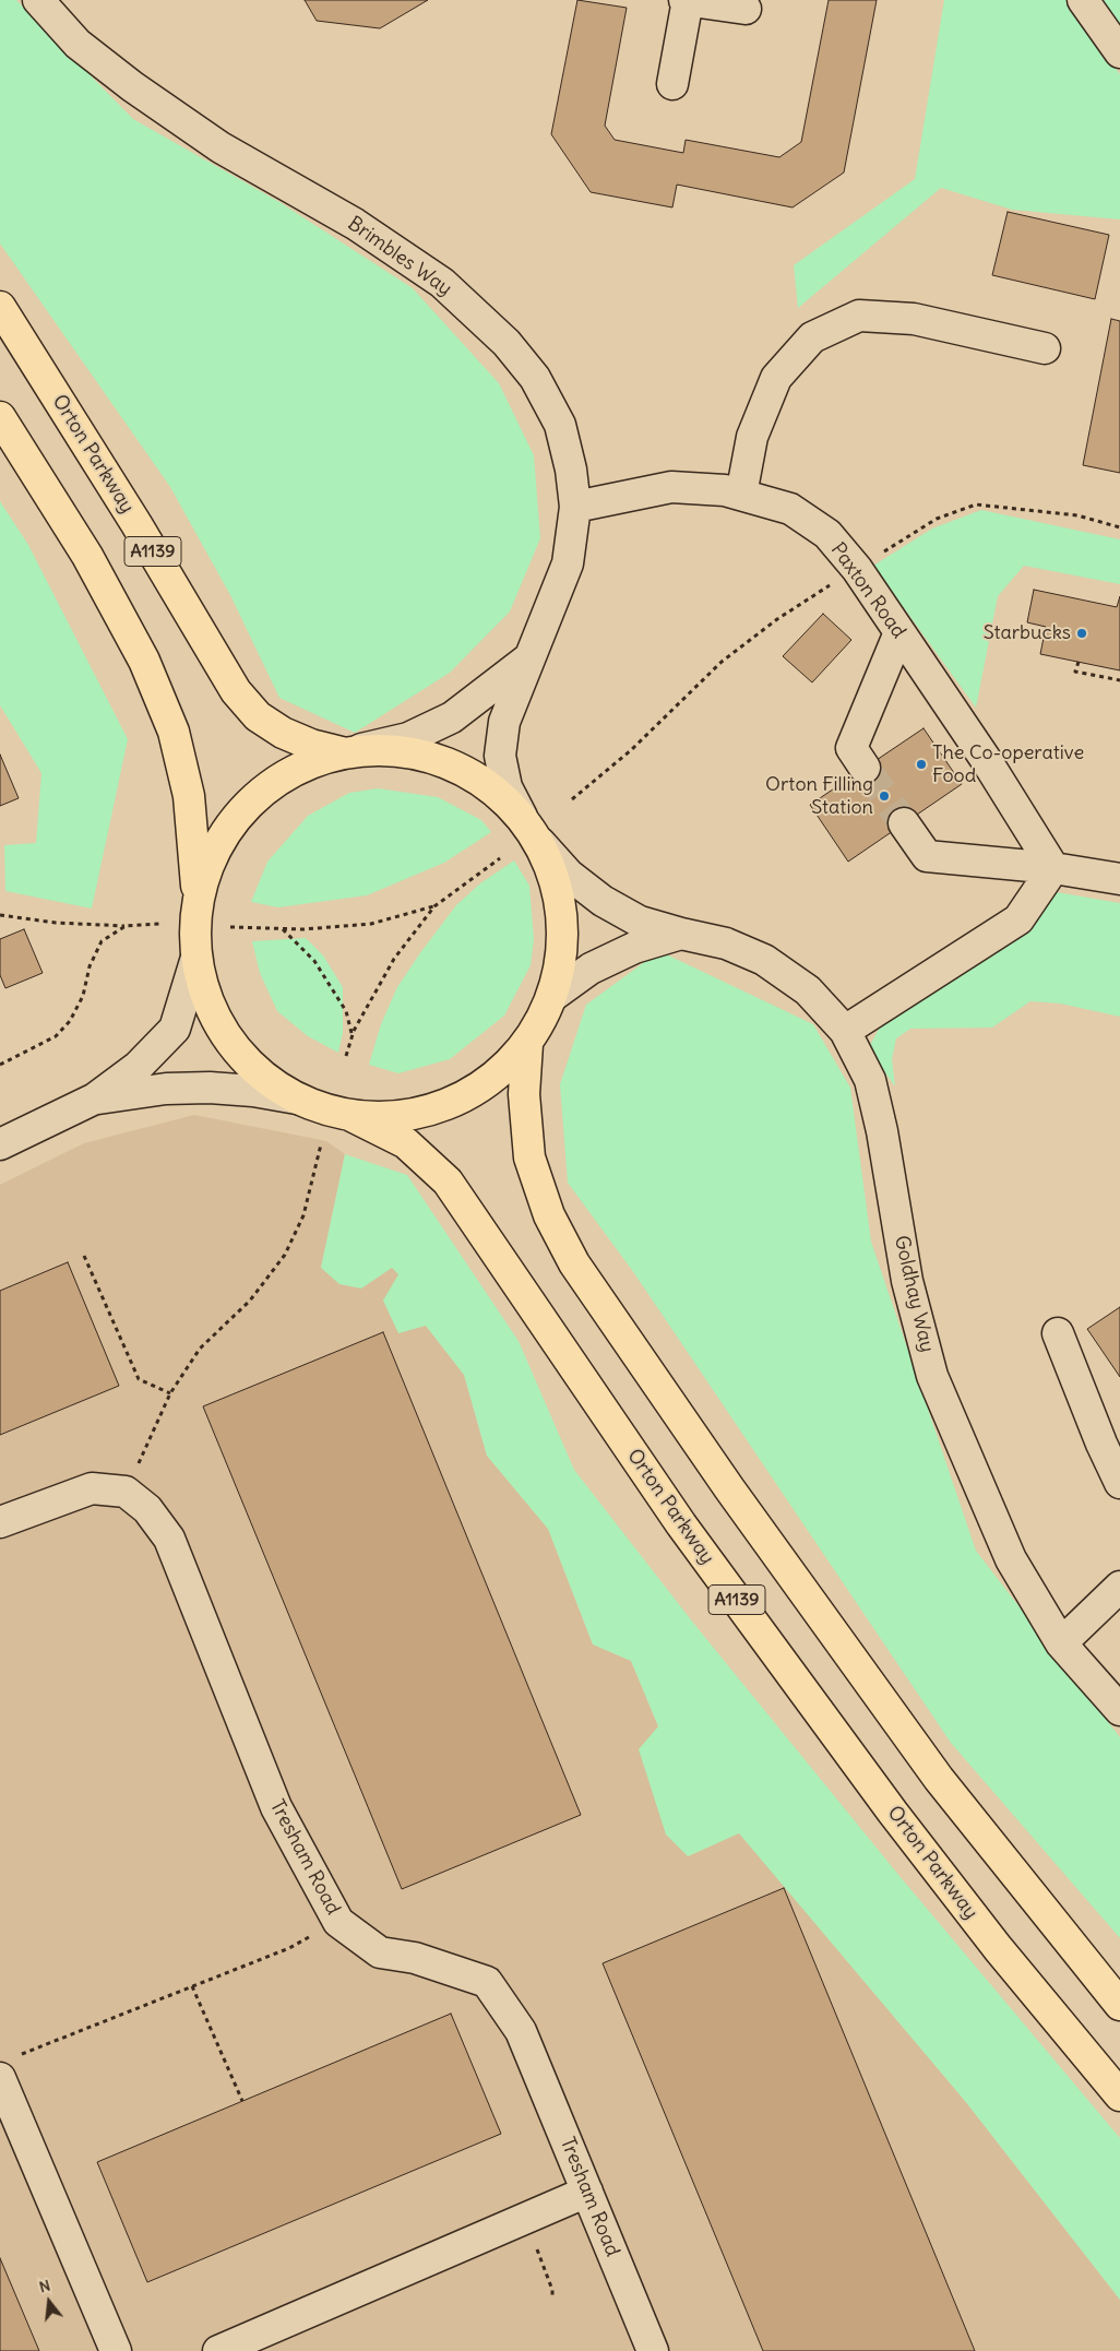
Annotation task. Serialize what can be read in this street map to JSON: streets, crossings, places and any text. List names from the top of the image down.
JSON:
{
  "streets": {
    "main road": ["Orton Parkway", "A1139"],
    "street": [
      "Brimbles Way",
      "Paxton Road",
      "Goldhay Way",
      "Tresham Road"
    ]
  },
  "crossings": [
    ["Brimbles Way", "Paxton Road"]
  ],
  "places": ["Starbucks", "The Co-operative Food", "Orton Filling Station"],
  "north": "top"
}
